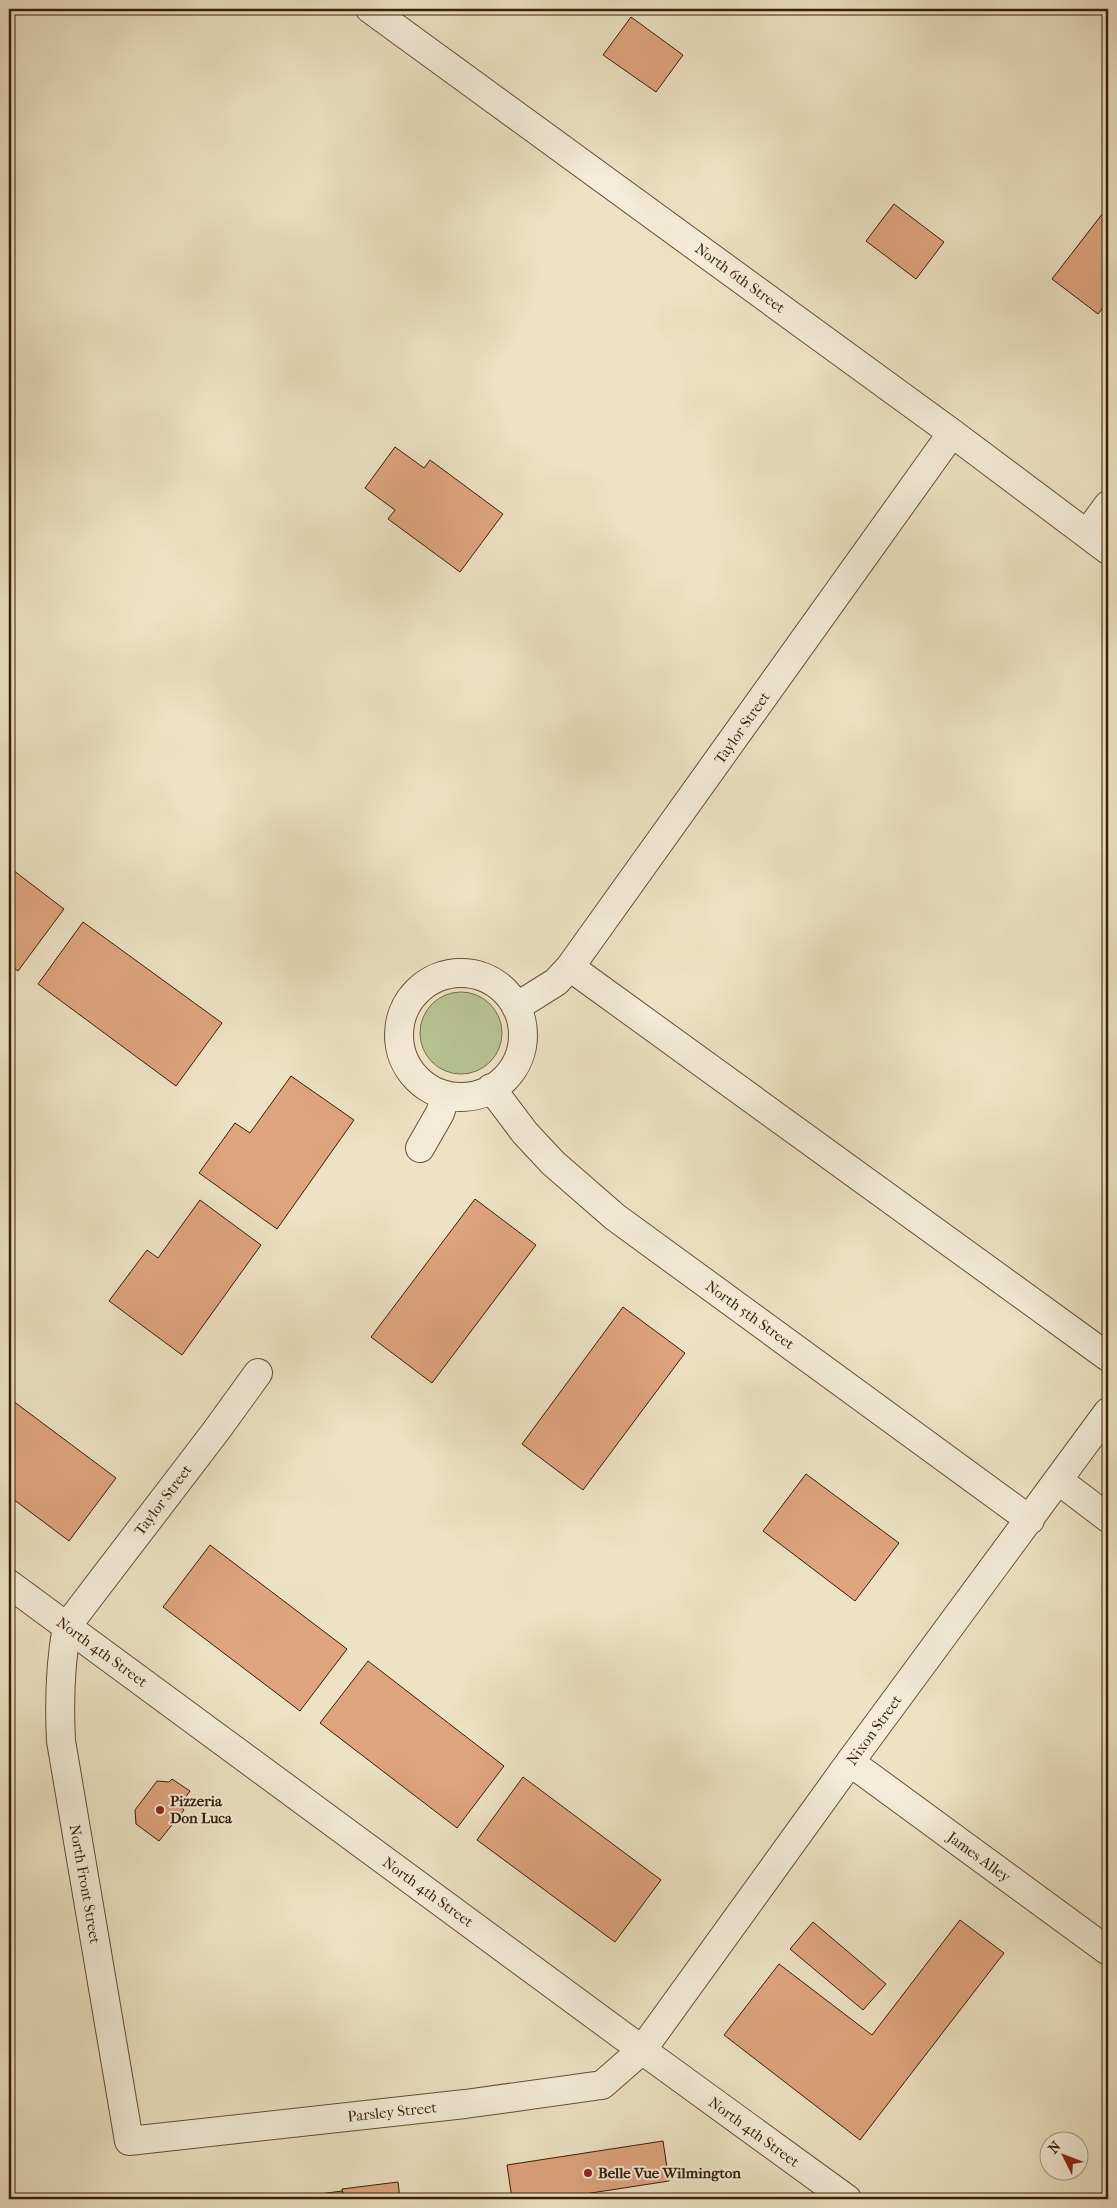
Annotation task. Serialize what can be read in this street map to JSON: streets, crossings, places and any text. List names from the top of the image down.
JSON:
{
  "streets": {
    "street": [
      "North 6th Street",
      "Taylor Street",
      "North 5th Street",
      "North 4th Street",
      "Nixon Street",
      "James Alley",
      "North Front Street",
      "Parsley Street"
    ]
  },
  "crossings": [
    ["North 6th Street", "Taylor Street"],
    ["Taylor Street", "North 5th Street"],
    ["Taylor Street", "North 4th Street"],
    ["Taylor Street", "North Front Street"],
    ["North 5th Street", "Nixon Street"],
    ["North 4th Street", "Nixon Street"],
    ["North 4th Street", "North Front Street"],
    ["North 4th Street", "Parsley Street"],
    ["Nixon Street", "James Alley"],
    ["Nixon Street", "Parsley Street"],
    ["North Front Street", "Parsley Street"]
  ],
  "places": ["Pizzeria Don Luca", "Belle Vue Wilmington"],
  "north": "top left"
}
